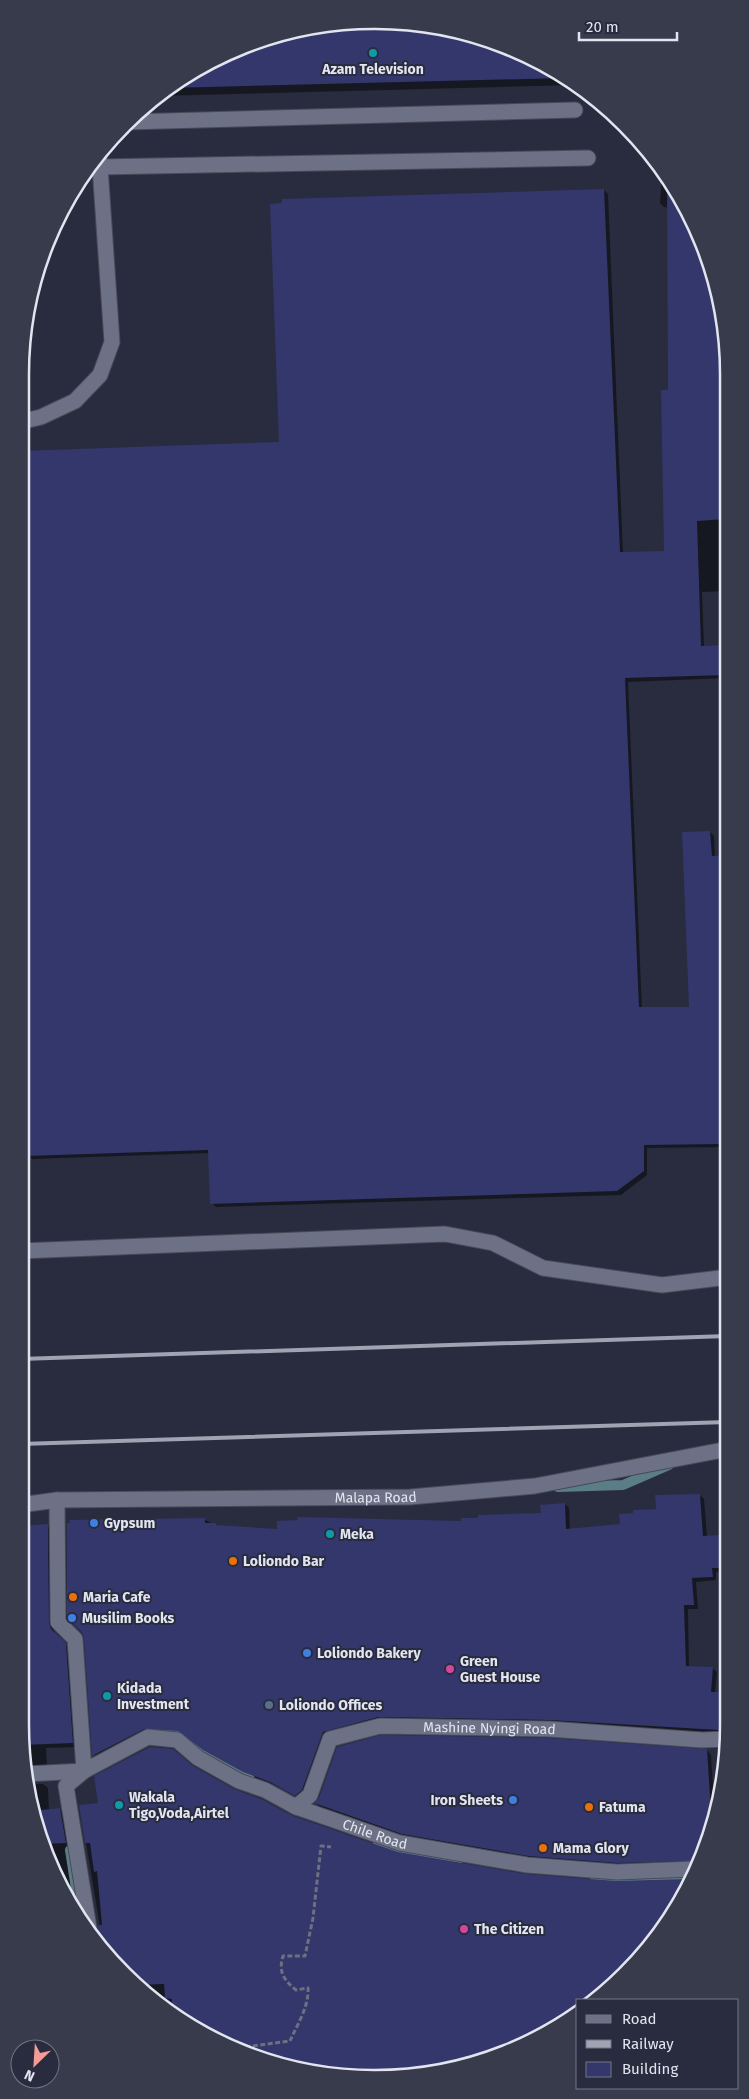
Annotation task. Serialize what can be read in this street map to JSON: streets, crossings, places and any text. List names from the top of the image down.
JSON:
{
  "streets": {
    "street": ["Malapa Road", "Mashine Nyingi Road", "Chile Road"]
  },
  "crossings": [
    ["Mashine Nyingi Road", "Chile Road"]
  ],
  "places": [
    "Azam Television",
    "Gypsum",
    "Meka",
    "Loliondo Bar",
    "Maria Cafe",
    "Musilim Books",
    "Loliondo Bakery",
    "Green Guest House",
    "Kidada Investment",
    "Loliondo Offices",
    "Iron Sheets",
    "Wakala Tigo,Voda,Airtel",
    "Fatuma",
    "Mama Glory",
    "The Citizen"
  ],
  "legend": ["Road", "Railway", "Building"],
  "scale_bar": "20 m",
  "north": "bottom left"
}
